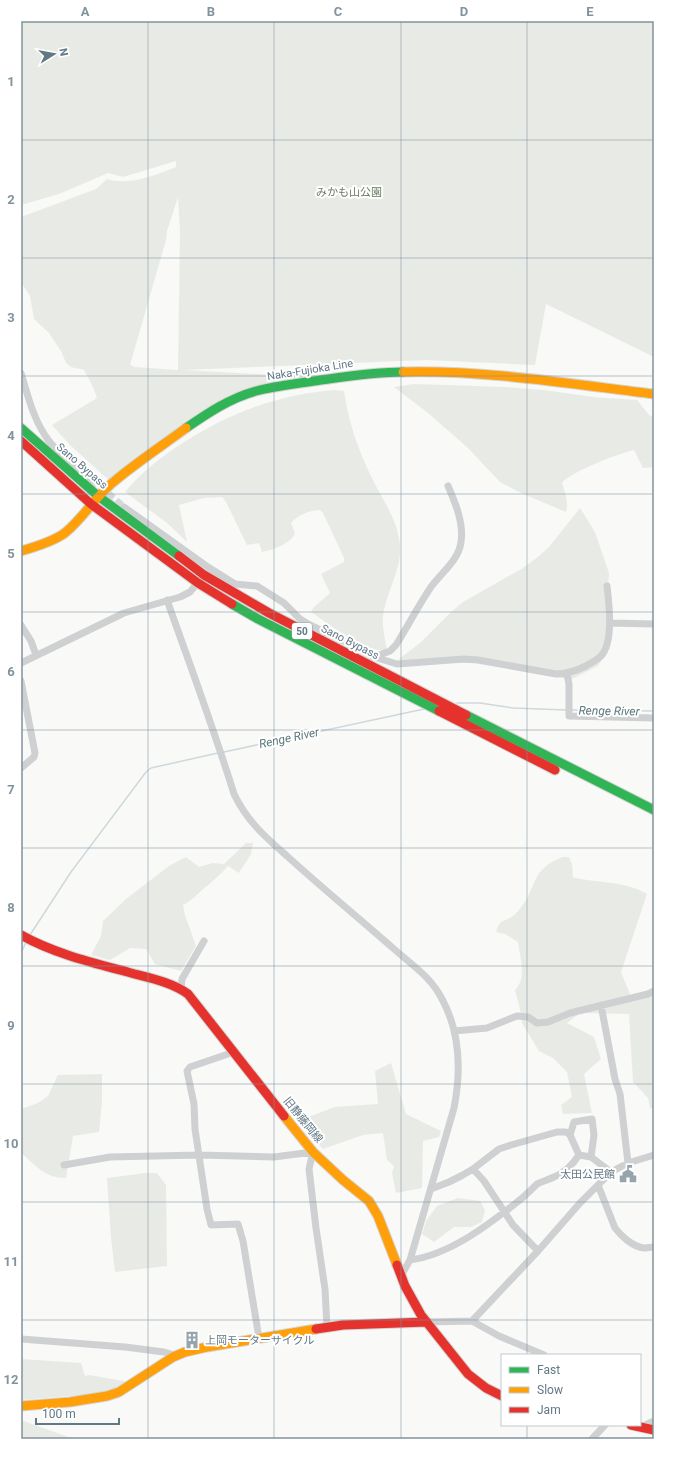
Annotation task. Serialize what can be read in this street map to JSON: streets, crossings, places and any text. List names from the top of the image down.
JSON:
{
  "streets": {
    "main road": [
      "Naka-Fujioka Line",
      "Sano Bypass",
      "50",
      "旧静藤岡線"
    ]
  },
  "crossings": [
    ["Naka-Fujioka Line", "Sano Bypass"]
  ],
  "water": ["Renge River"],
  "parks": ["みかも山公園"],
  "places": {
    "public building": ["太田公民館"],
    "building": ["上岡モーターサイクル"]
  },
  "legend": ["Fast", "Slow", "Jam"],
  "scale_bar": "100 m",
  "north": "right",
  "grid": {
    "columns": [
      "A",
      "B",
      "C",
      "D",
      "E"
    ],
    "rows": [
      "1",
      "2",
      "3",
      "4",
      "5",
      "6",
      "7",
      "8",
      "9",
      "10",
      "11",
      "12"
    ]
  }
}
